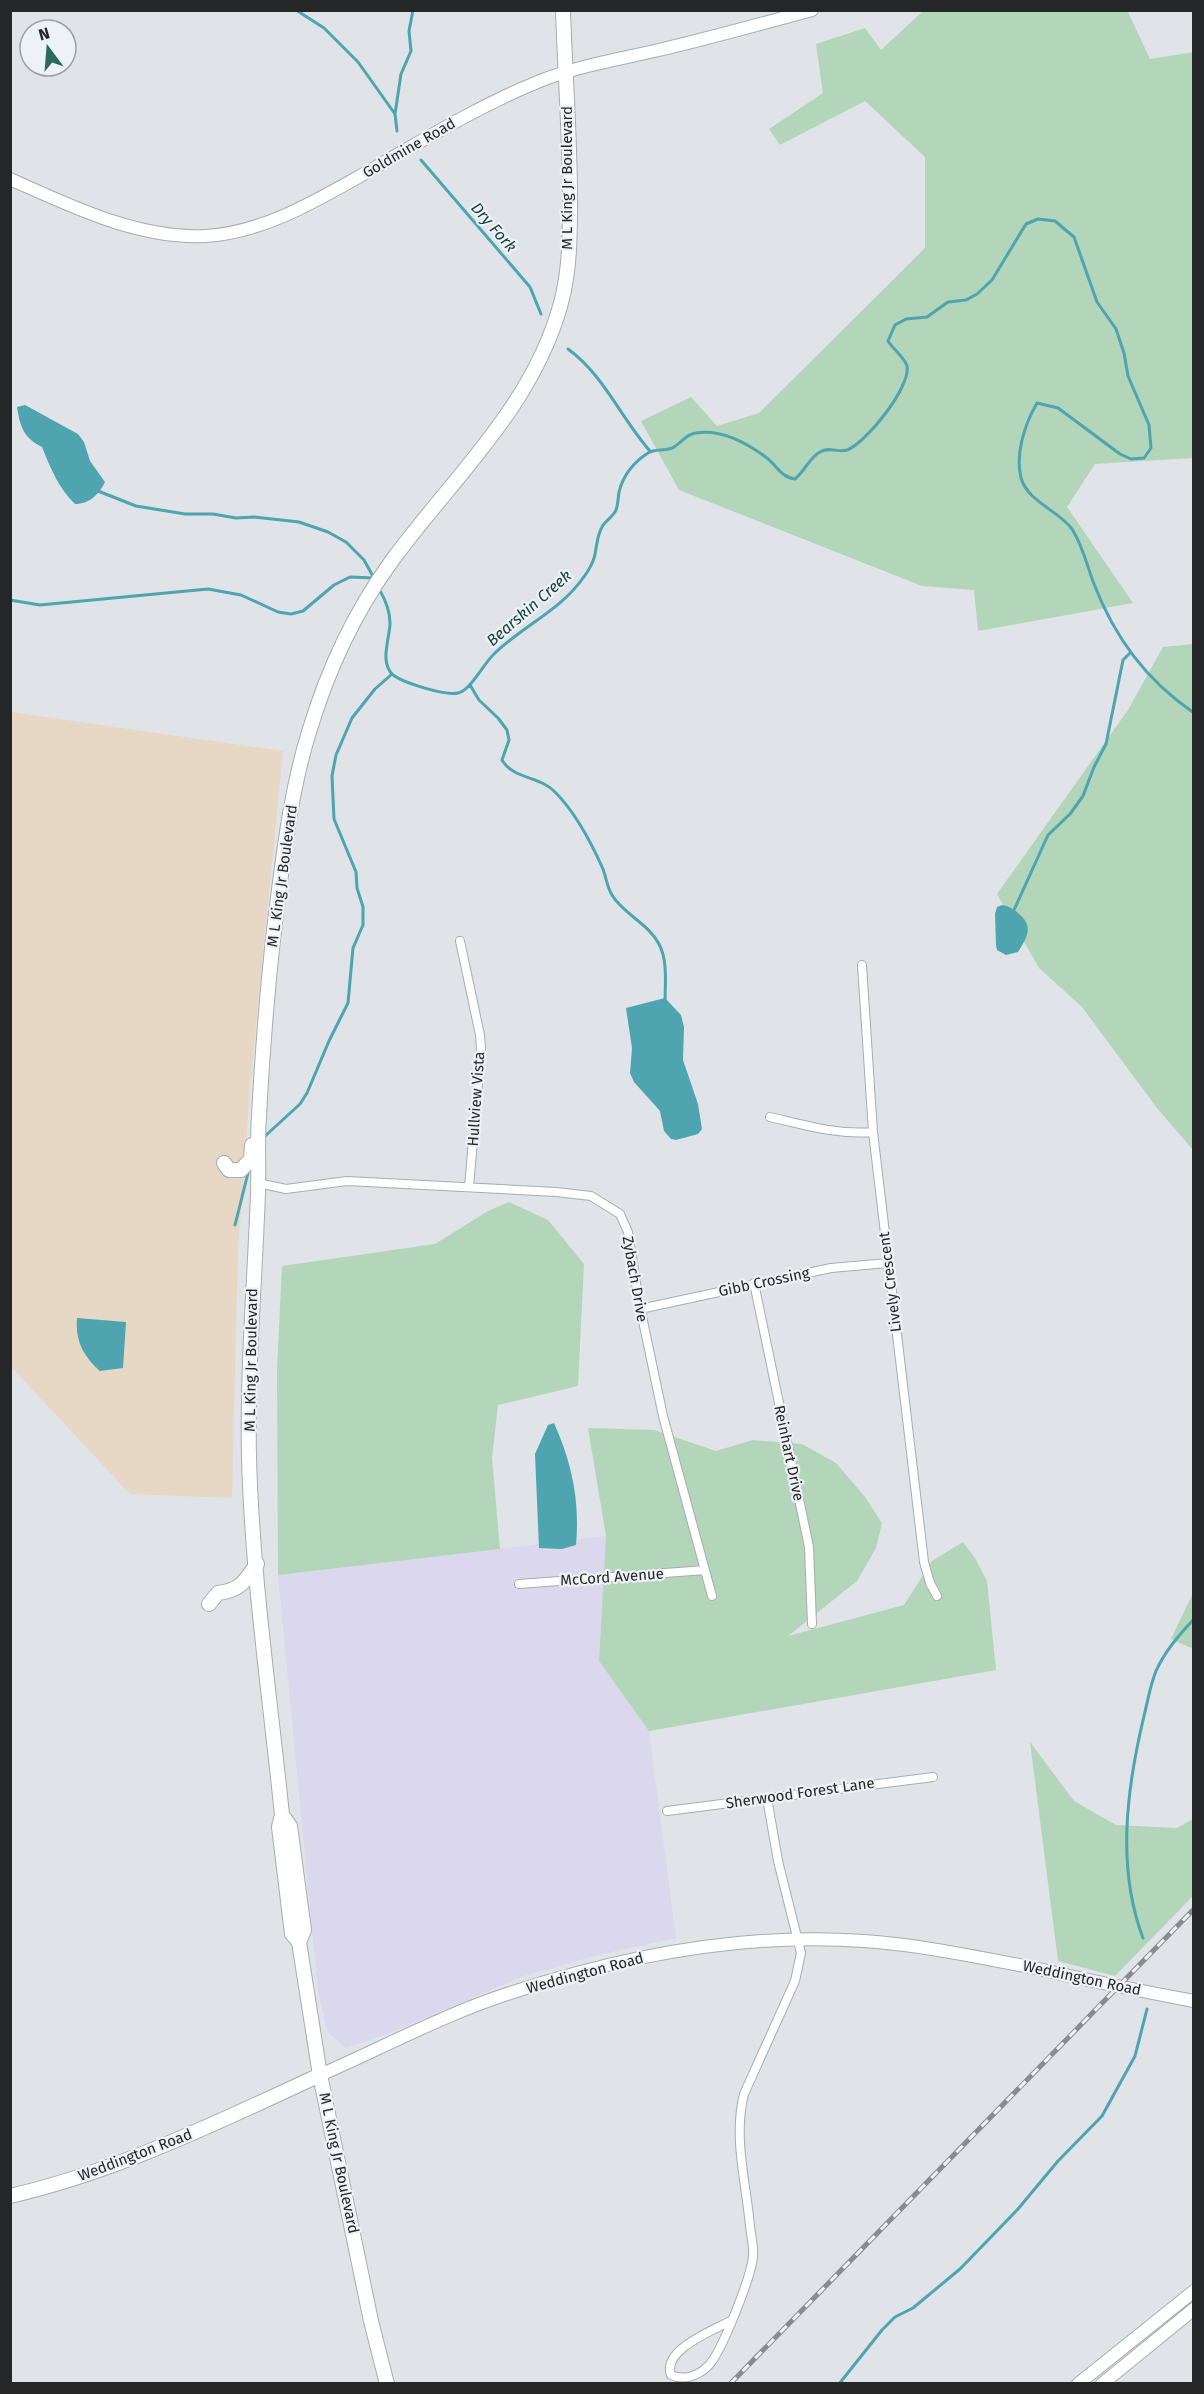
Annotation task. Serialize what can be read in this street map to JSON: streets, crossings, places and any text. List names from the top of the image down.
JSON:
{
  "streets": {
    "main road": ["Goldmine Road", "M L King Jr Boulevard", "Weddington Road"],
    "street": [
      "Hullview Vista",
      "Zybach Drive",
      "Gibb Crossing",
      "Lively Crescent",
      "Reinhart Drive",
      "McCord Avenue",
      "Sherwood Forest Lane"
    ]
  },
  "crossings": [
    ["Goldmine Road", "M L King Jr Boulevard"],
    ["M L King Jr Boulevard", "Zybach Drive"],
    ["M L King Jr Boulevard", "Weddington Road"],
    ["Hullview Vista", "Zybach Drive"],
    ["Zybach Drive", "Gibb Crossing"],
    ["Zybach Drive", "McCord Avenue"],
    ["Gibb Crossing", "Lively Crescent"],
    ["Gibb Crossing", "Reinhart Drive"]
  ],
  "water": ["Dry Fork", "Bearskin Creek"],
  "north": "top"
}
